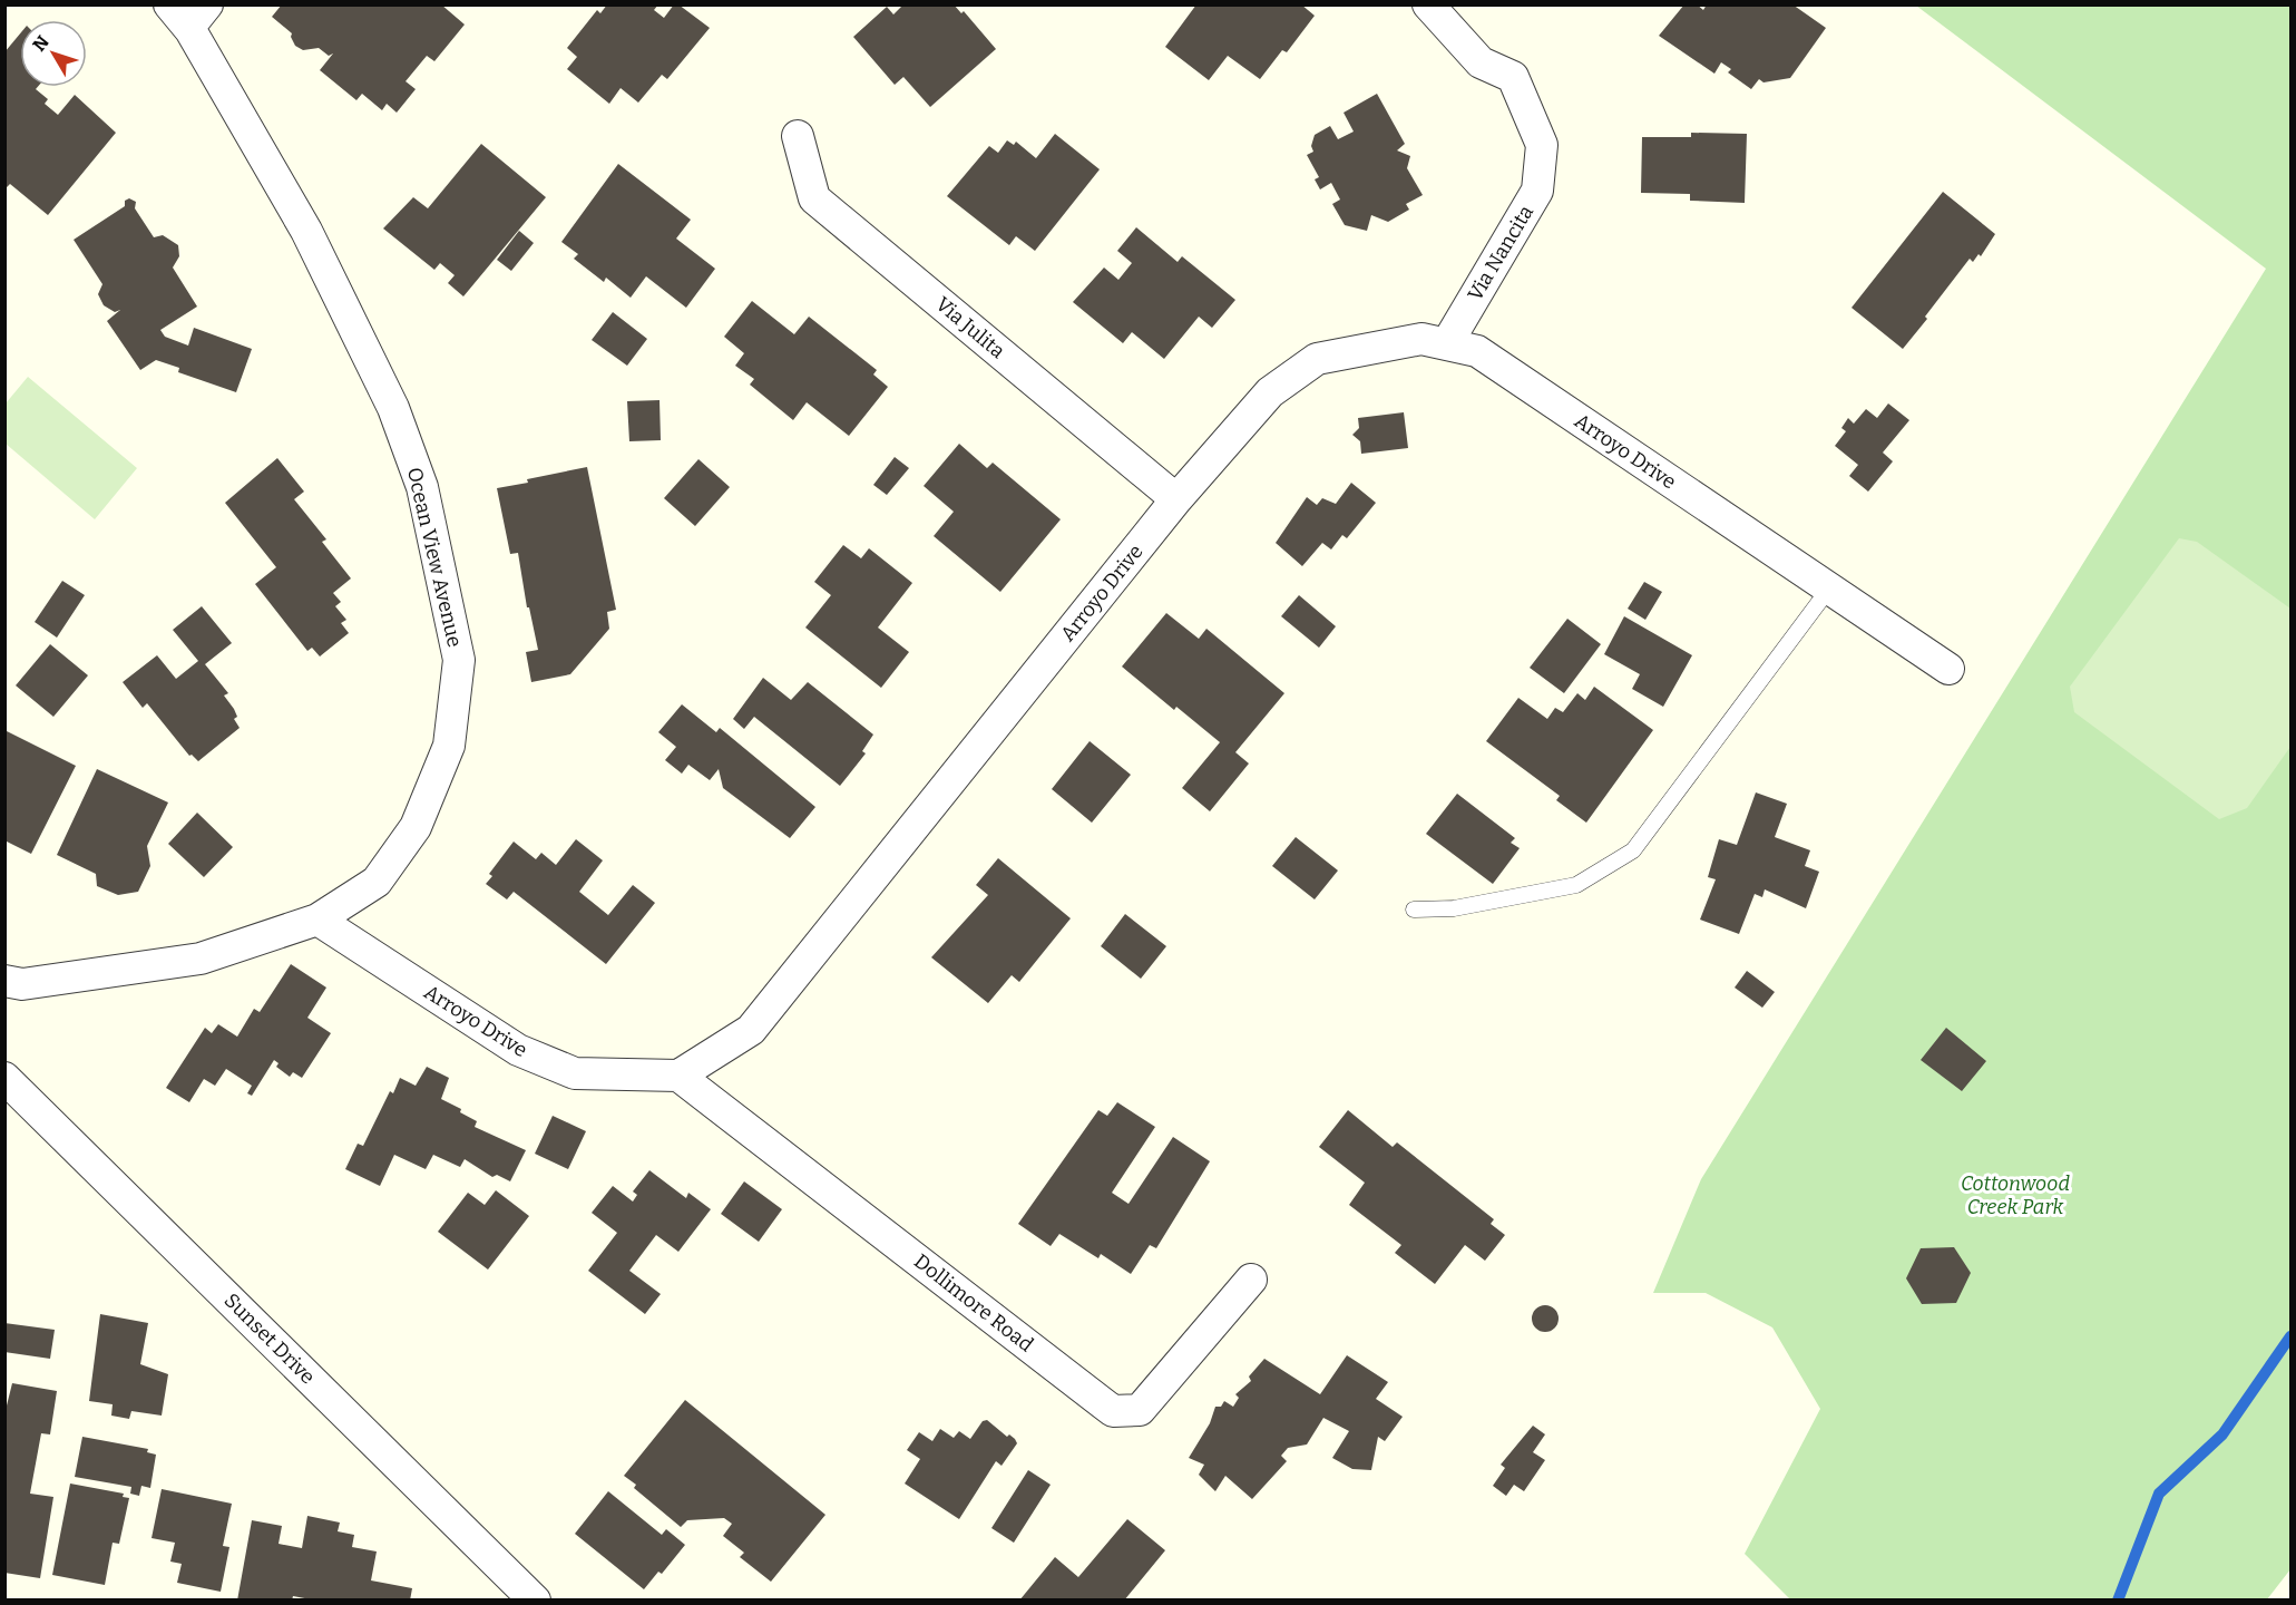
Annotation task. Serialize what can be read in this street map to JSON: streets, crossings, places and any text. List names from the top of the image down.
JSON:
{
  "streets": {
    "street": [
      "Via Nancita",
      "Via Julita",
      "Arroyo Drive",
      "Ocean View Avenue",
      "Dollimore Road",
      "Sunset Drive"
    ]
  },
  "crossings": [
    ["Via Nancita", "Arroyo Drive"],
    ["Via Julita", "Arroyo Drive"],
    ["Arroyo Drive", "Ocean View Avenue"],
    ["Arroyo Drive", "Dollimore Road"]
  ],
  "parks": ["Cottonwood Creek Park"],
  "north": "top left"
}
